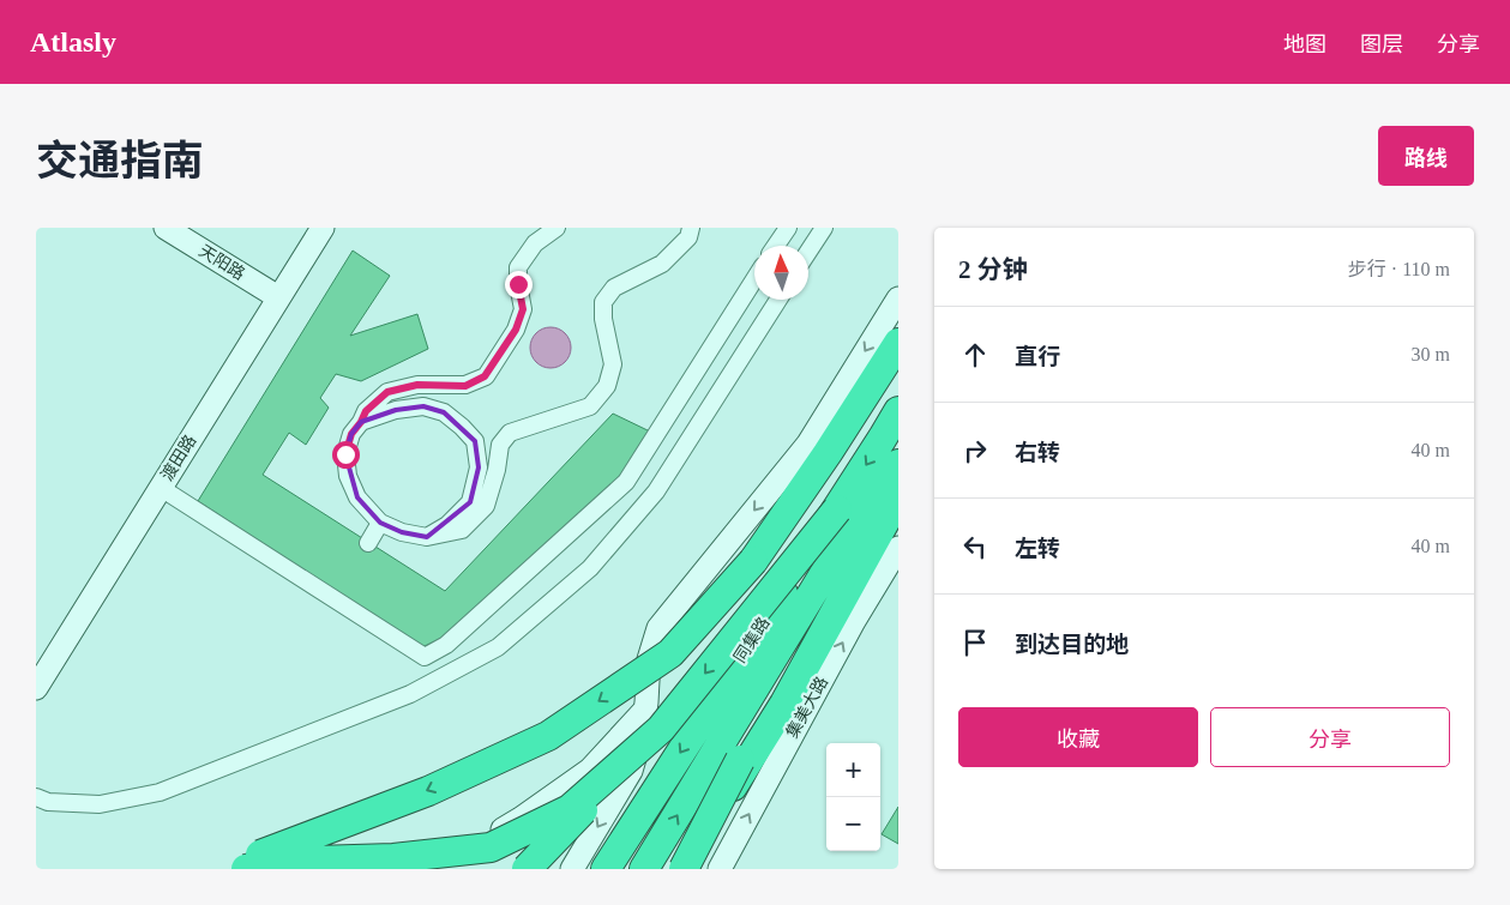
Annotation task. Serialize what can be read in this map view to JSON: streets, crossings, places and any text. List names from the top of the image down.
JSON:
{
  "streets": {
    "highway": ["同集路"],
    "main road": ["天阳路", "渡田路", "集美大路"]
  },
  "crossings": [
    ["天阳路", "渡田路"]
  ],
  "north": "top",
  "page": {
    "header": "Atlasly",
    "nav": ["地图", "图层", "分享"],
    "title": "交通指南",
    "buttons": [
      "路线",
      ["收藏", "分享"]
    ],
    "heading": ["2 分钟", "步行 · 110 m"],
    "list": [
      ["直行", "30 m"],
      ["右转", "40 m"],
      ["左转", "40 m"],
      "到达目的地"
    ],
    "map_buttons": ["+", "−"]
  }
}
